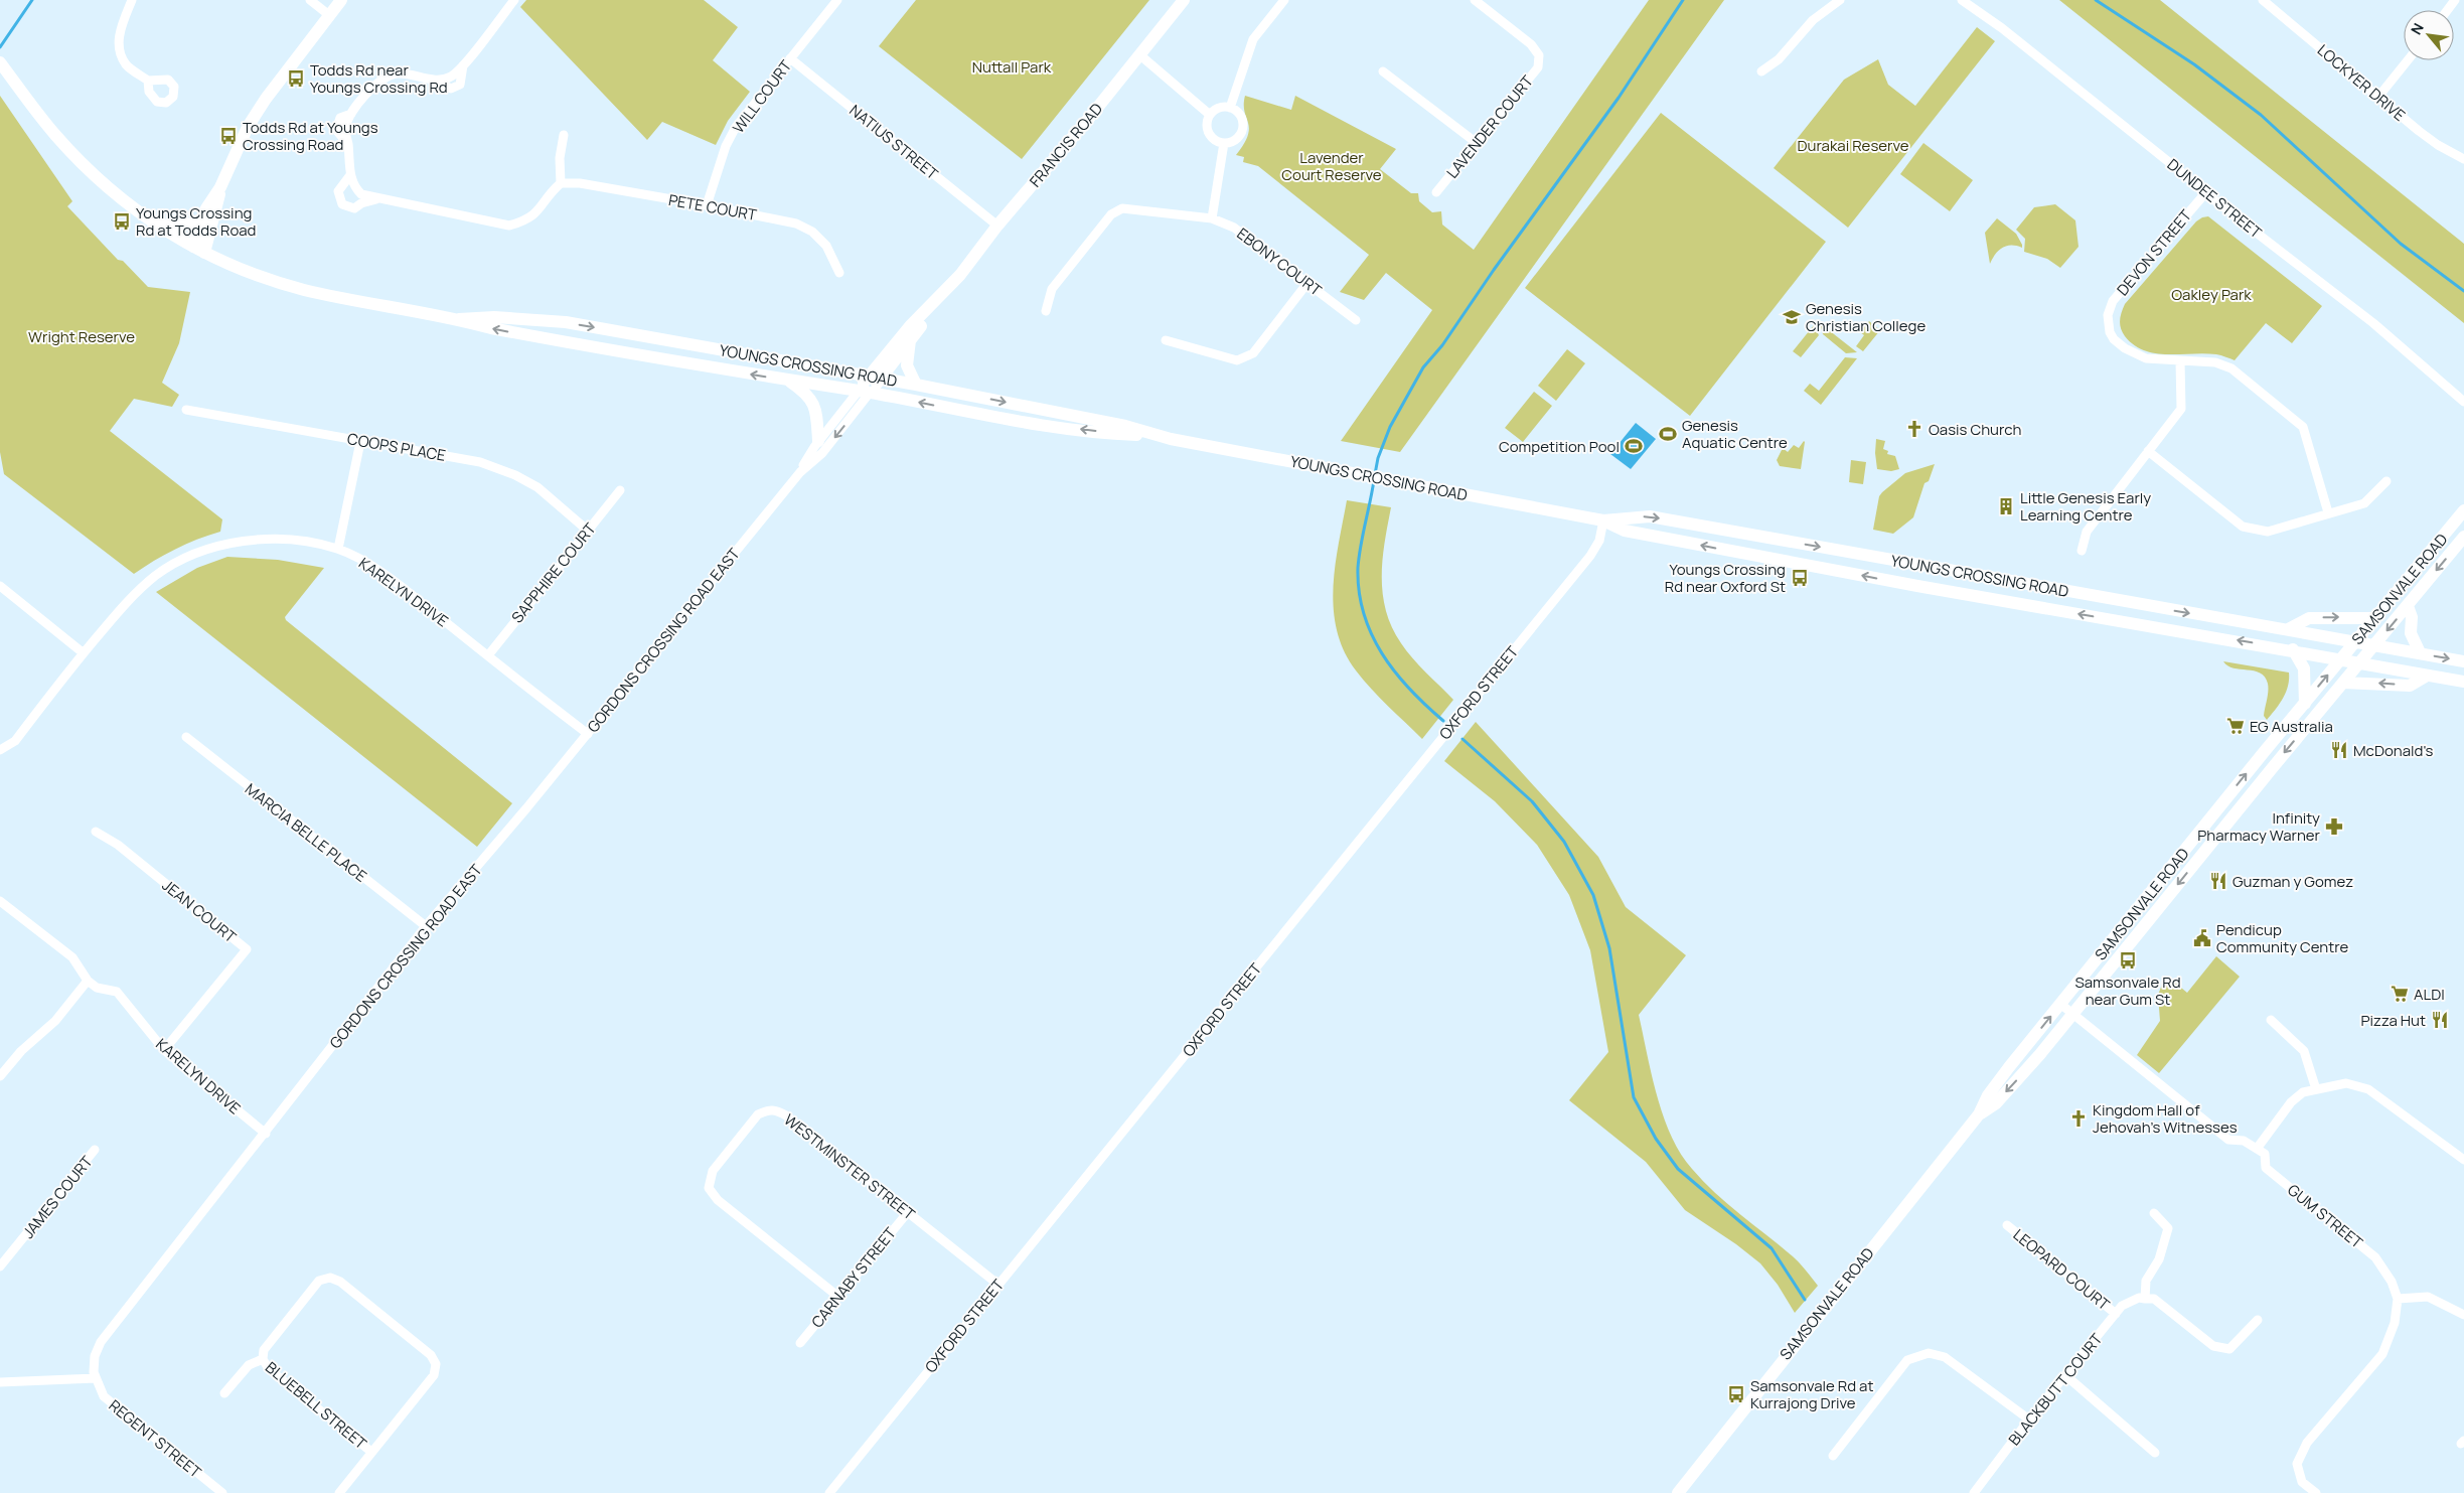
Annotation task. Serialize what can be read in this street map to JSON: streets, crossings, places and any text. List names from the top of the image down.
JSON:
{
  "streets": {
    "main road": ["FRANCIS ROAD", "YOUNGS CROSSING ROAD", "SAMSONVALE ROAD"],
    "street": [
      "LOCKYER DRIVE",
      "WILL COURT",
      "LAVENDER COURT",
      "NATIUS STREET",
      "DUNDEE STREET",
      "PETE COURT",
      "DEVON STREET",
      "EBONY COURT",
      "COOPS PLACE",
      "SAPPHIRE COURT",
      "KARELYN DRIVE",
      "GORDONS CROSSING ROAD EAST",
      "OXFORD STREET",
      "MARCIA BELLE PLACE",
      "JEAN COURT",
      "WESTMINSTER STREET",
      "JAMES COURT",
      "GUM STREET",
      "LEOPARD COURT",
      "CARNABY STREET",
      "BLACKBUTT COURT",
      "BLUEBELL STREET",
      "REGENT STREET"
    ]
  },
  "crossings": [
    ["WILL COURT", "NATIUS STREET"],
    ["WILL COURT", "PETE COURT"],
    ["NATIUS STREET", "FRANCIS ROAD"],
    ["FRANCIS ROAD", "YOUNGS CROSSING ROAD"],
    ["FRANCIS ROAD", "GORDONS CROSSING ROAD EAST"],
    ["DUNDEE STREET", "DEVON STREET"],
    ["YOUNGS CROSSING ROAD", "SAMSONVALE ROAD"],
    ["YOUNGS CROSSING ROAD", "GORDONS CROSSING ROAD EAST"],
    ["YOUNGS CROSSING ROAD", "OXFORD STREET"],
    ["COOPS PLACE", "SAPPHIRE COURT"],
    ["SAPPHIRE COURT", "KARELYN DRIVE"],
    ["KARELYN DRIVE", "GORDONS CROSSING ROAD EAST"],
    ["KARELYN DRIVE", "JEAN COURT"],
    ["GORDONS CROSSING ROAD EAST", "MARCIA BELLE PLACE"],
    ["GORDONS CROSSING ROAD EAST", "REGENT STREET"],
    ["OXFORD STREET", "WESTMINSTER STREET"],
    ["WESTMINSTER STREET", "CARNABY STREET"],
    ["LEOPARD COURT", "BLACKBUTT COURT"]
  ],
  "parks": [
    "Nuttall Park",
    "Durakai Reserve",
    "Lavender Court Reserve",
    "Oakley Park",
    "Wright Reserve"
  ],
  "places": {
    "bus stop": [
      "Todds Rd near Youngs Crossing Rd",
      "Todds Rd at Youngs Crossing Road",
      "Youngs Crossing Rd at Todds Road",
      "Youngs Crossing Rd near Oxford St",
      "Samsonvale Rd near Gum St",
      "Samsonvale Rd at Kurrajong Drive"
    ],
    "school or university": ["Genesis Christian College"],
    "church": ["Oasis Church", "Kingdom Hall of Jehovah's Witnesses"],
    "sports": ["Genesis Aquatic Centre", "Competition Pool"],
    "building": ["Little Genesis Early Learning Centre"],
    "supermarket": ["EG Australia", "ALDI"],
    "restaurant": ["McDonald's", "Guzman y Gomez", "Pizza Hut"],
    "pharmacy": ["Infinity Pharmacy Warner"],
    "public building": ["Pendicup Community Centre"]
  },
  "north": "top left"
}
